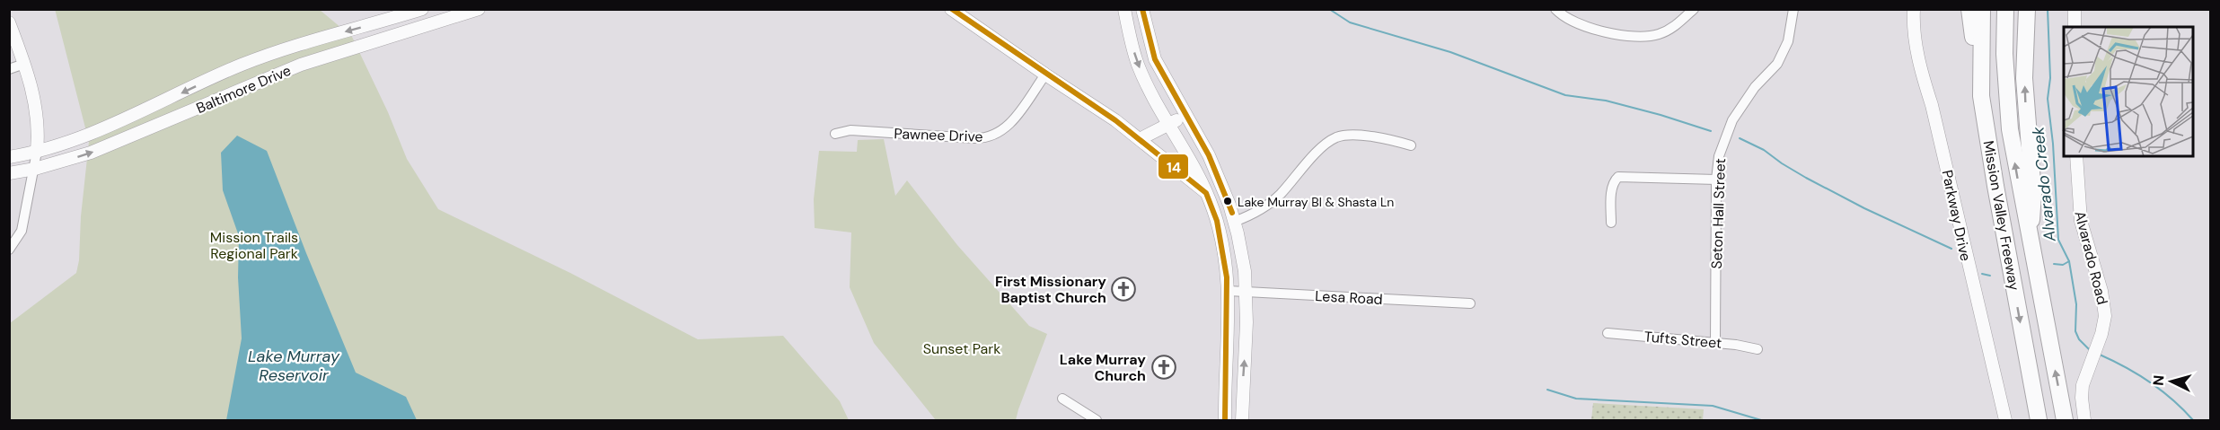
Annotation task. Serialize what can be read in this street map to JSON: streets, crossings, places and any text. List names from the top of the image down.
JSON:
{
  "streets": {
    "highway": ["Mission Valley Freeway"],
    "main road": ["Baltimore Drive", "Parkway Drive", "Alvarado Road"],
    "street": [
      "Pawnee Drive",
      "Seton Hall Street",
      "Lesa Road",
      "Tufts Street"
    ]
  },
  "crossings": [
    ["Seton Hall Street", "Tufts Street"]
  ],
  "water": ["Alvarado Creek", "Lake Murray Reservoir"],
  "parks": ["Mission Trails Regional Park", "Sunset Park"],
  "places": {
    "other": ["Lake Murray Bl & Shasta Ln"],
    "church": ["First Missionary Baptist Church", "Lake Murray Church"]
  },
  "lines": ["transit line 14"],
  "north": "left"
}
